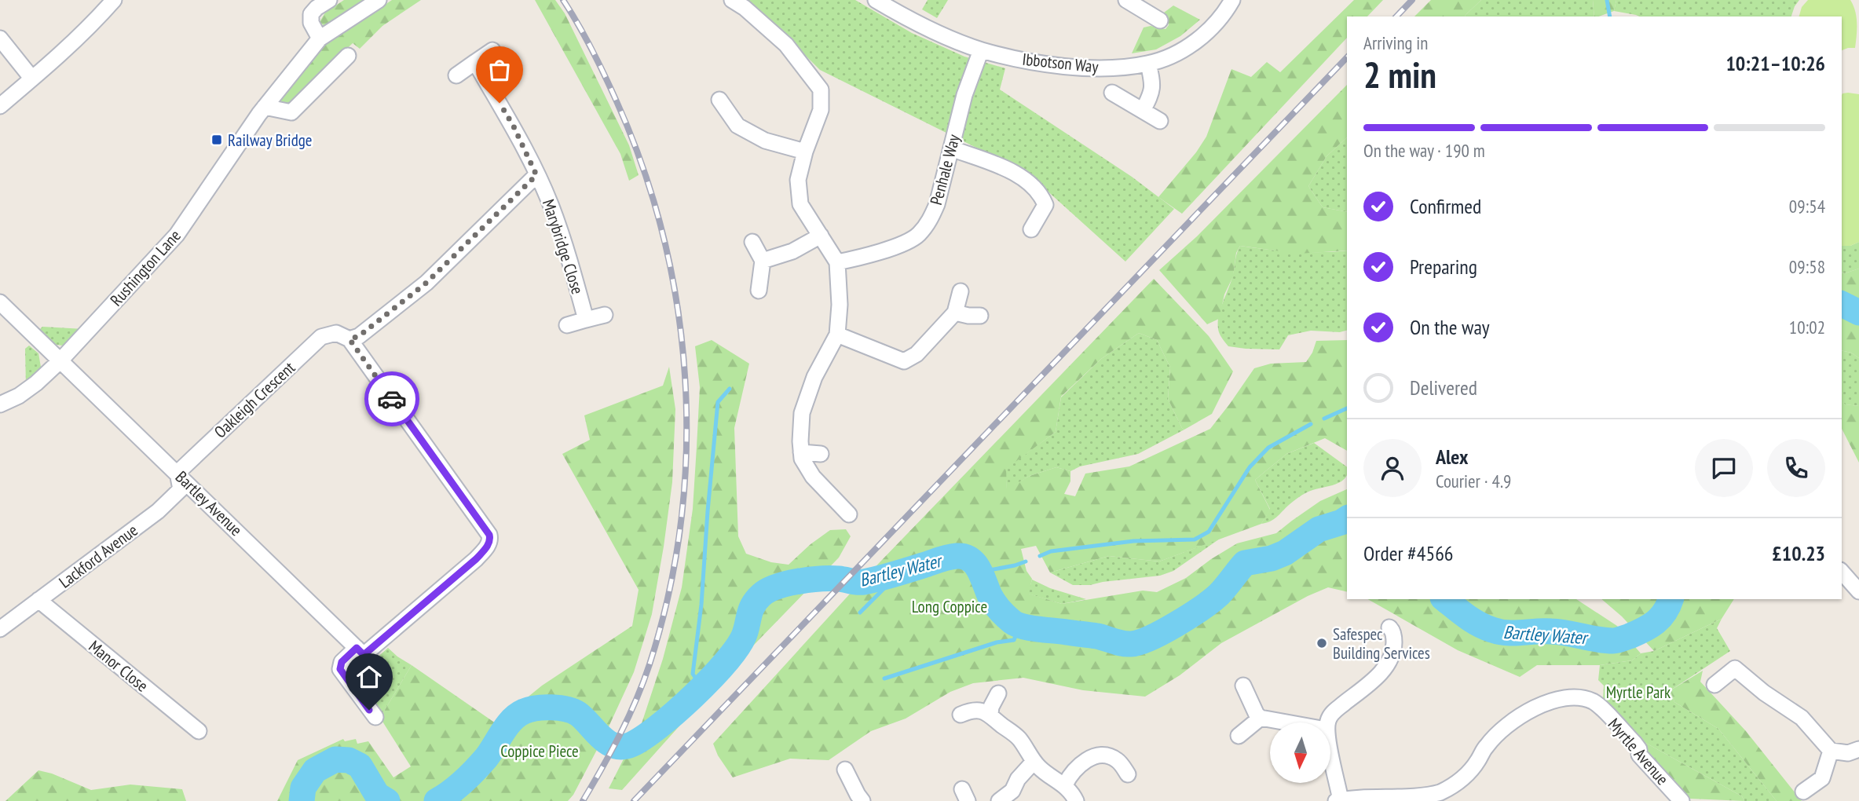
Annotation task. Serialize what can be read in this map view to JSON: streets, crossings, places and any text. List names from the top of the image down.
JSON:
{
  "streets": {
    "street": [
      "Ibbotson Way",
      "Penhale Way",
      "Marybridge Close",
      "Rushington Lane",
      "Oakleigh Crescent",
      "Bartley Avenue",
      "Lackford Avenue",
      "Manor Close",
      "Myrtle Avenue"
    ]
  },
  "crossings": [
    ["Ibbotson Way", "Penhale Way"],
    ["Marybridge Close", "Oakleigh Crescent"],
    ["Rushington Lane", "Bartley Avenue"],
    ["Oakleigh Crescent", "Bartley Avenue"],
    ["Oakleigh Crescent", "Lackford Avenue"],
    ["Bartley Avenue", "Lackford Avenue"],
    ["Lackford Avenue", "Manor Close"]
  ],
  "water": ["Bartley Water"],
  "parks": ["Long Coppice", "Myrtle Park", "Coppice Piece"],
  "places": {
    "transit": ["Railway Bridge"],
    "other": ["Safespec Building Services"]
  },
  "north": "bottom",
  "page": {
    "heading": ["2 min", "Arriving in", "10:21–10:26"],
    "panel": [
      "Alex",
      "Courier · 4.9",
      "Order #4566",
      "£10.23"
    ],
    "bar": "On the way · 190 m",
    "list": [
      ["Confirmed", "09:54"],
      ["Preparing", "09:58"],
      ["On the way", "10:02"],
      "Delivered"
    ]
  }
}
